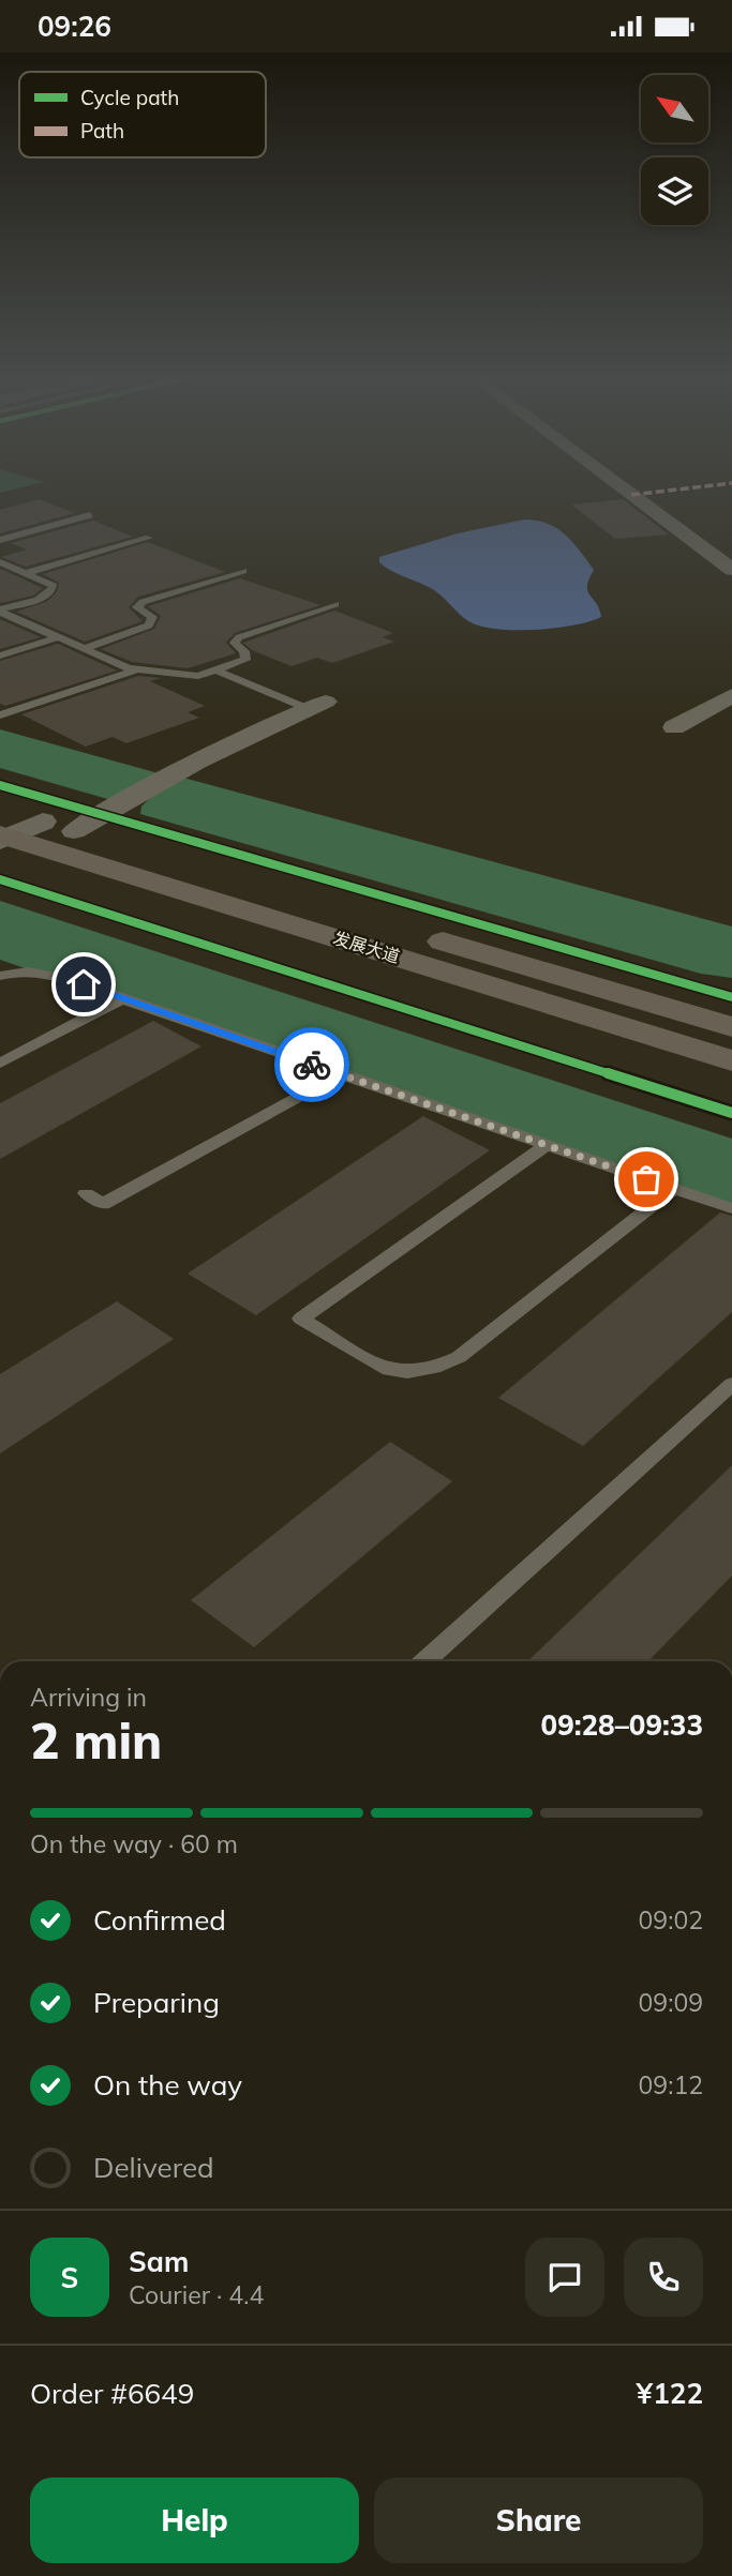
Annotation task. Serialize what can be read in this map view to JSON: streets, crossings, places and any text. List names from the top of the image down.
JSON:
{
  "streets": {
    "main road": ["发展大道"]
  },
  "legend": ["Cycle path", "Path"],
  "north": "top left",
  "page": {
    "status": "09:26",
    "heading": ["2 min", "Arriving in", "09:28–09:33"],
    "panel": [
      "Sam",
      "Courier · 4.4",
      "Order #6649",
      "¥122"
    ],
    "bar": "On the way · 60 m",
    "list": [
      ["Confirmed", "09:02"],
      ["Preparing", "09:09"],
      ["On the way", "09:12"],
      "Delivered"
    ],
    "round": "S",
    "buttons": ["Help", "Share"]
  }
}
